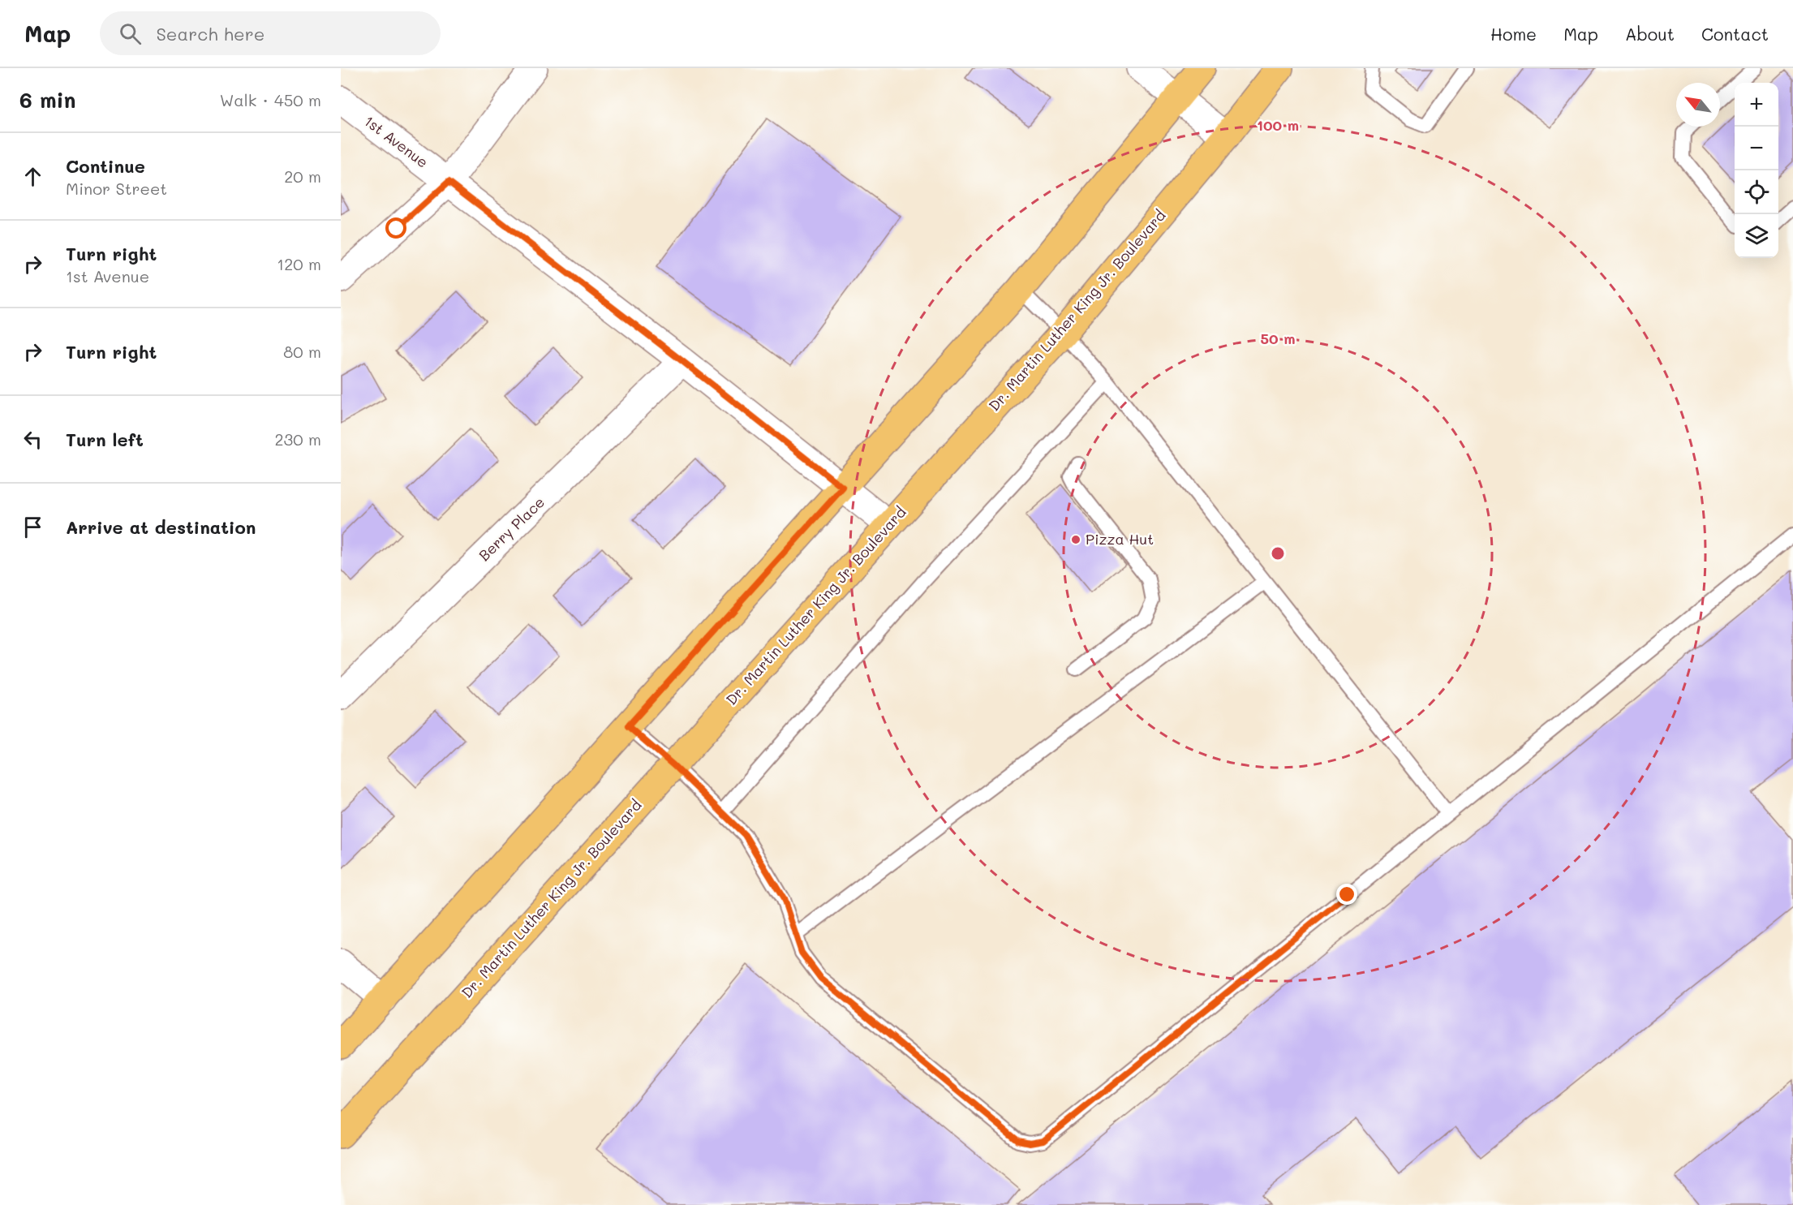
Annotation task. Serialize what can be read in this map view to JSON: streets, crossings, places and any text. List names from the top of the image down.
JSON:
{
  "streets": {
    "main road": ["Dr. Martin Luther King Jr. Boulevard"],
    "street": ["1st Avenue", "Berry Place"]
  },
  "crossings": [
    ["1st Avenue", "Dr. Martin Luther King Jr. Boulevard"],
    ["1st Avenue", "Berry Place"]
  ],
  "places": ["Pizza Hut"],
  "north": "top left",
  "page": {
    "header": "Map",
    "search": "Search here",
    "nav": [
      "Home",
      "Map",
      "About",
      "Contact"
    ],
    "heading": ["6 min", "Walk · 450 m"],
    "map_buttons": ["+", "−"],
    "list": [
      ["Continue", "Minor Street", "20 m"],
      ["Turn right", "1st Avenue", "120 m"],
      ["Turn right", "80 m"],
      ["Turn left", "230 m"],
      "Arrive at destination"
    ]
  },
  "rings": ["100 m", "50 m"]
}
